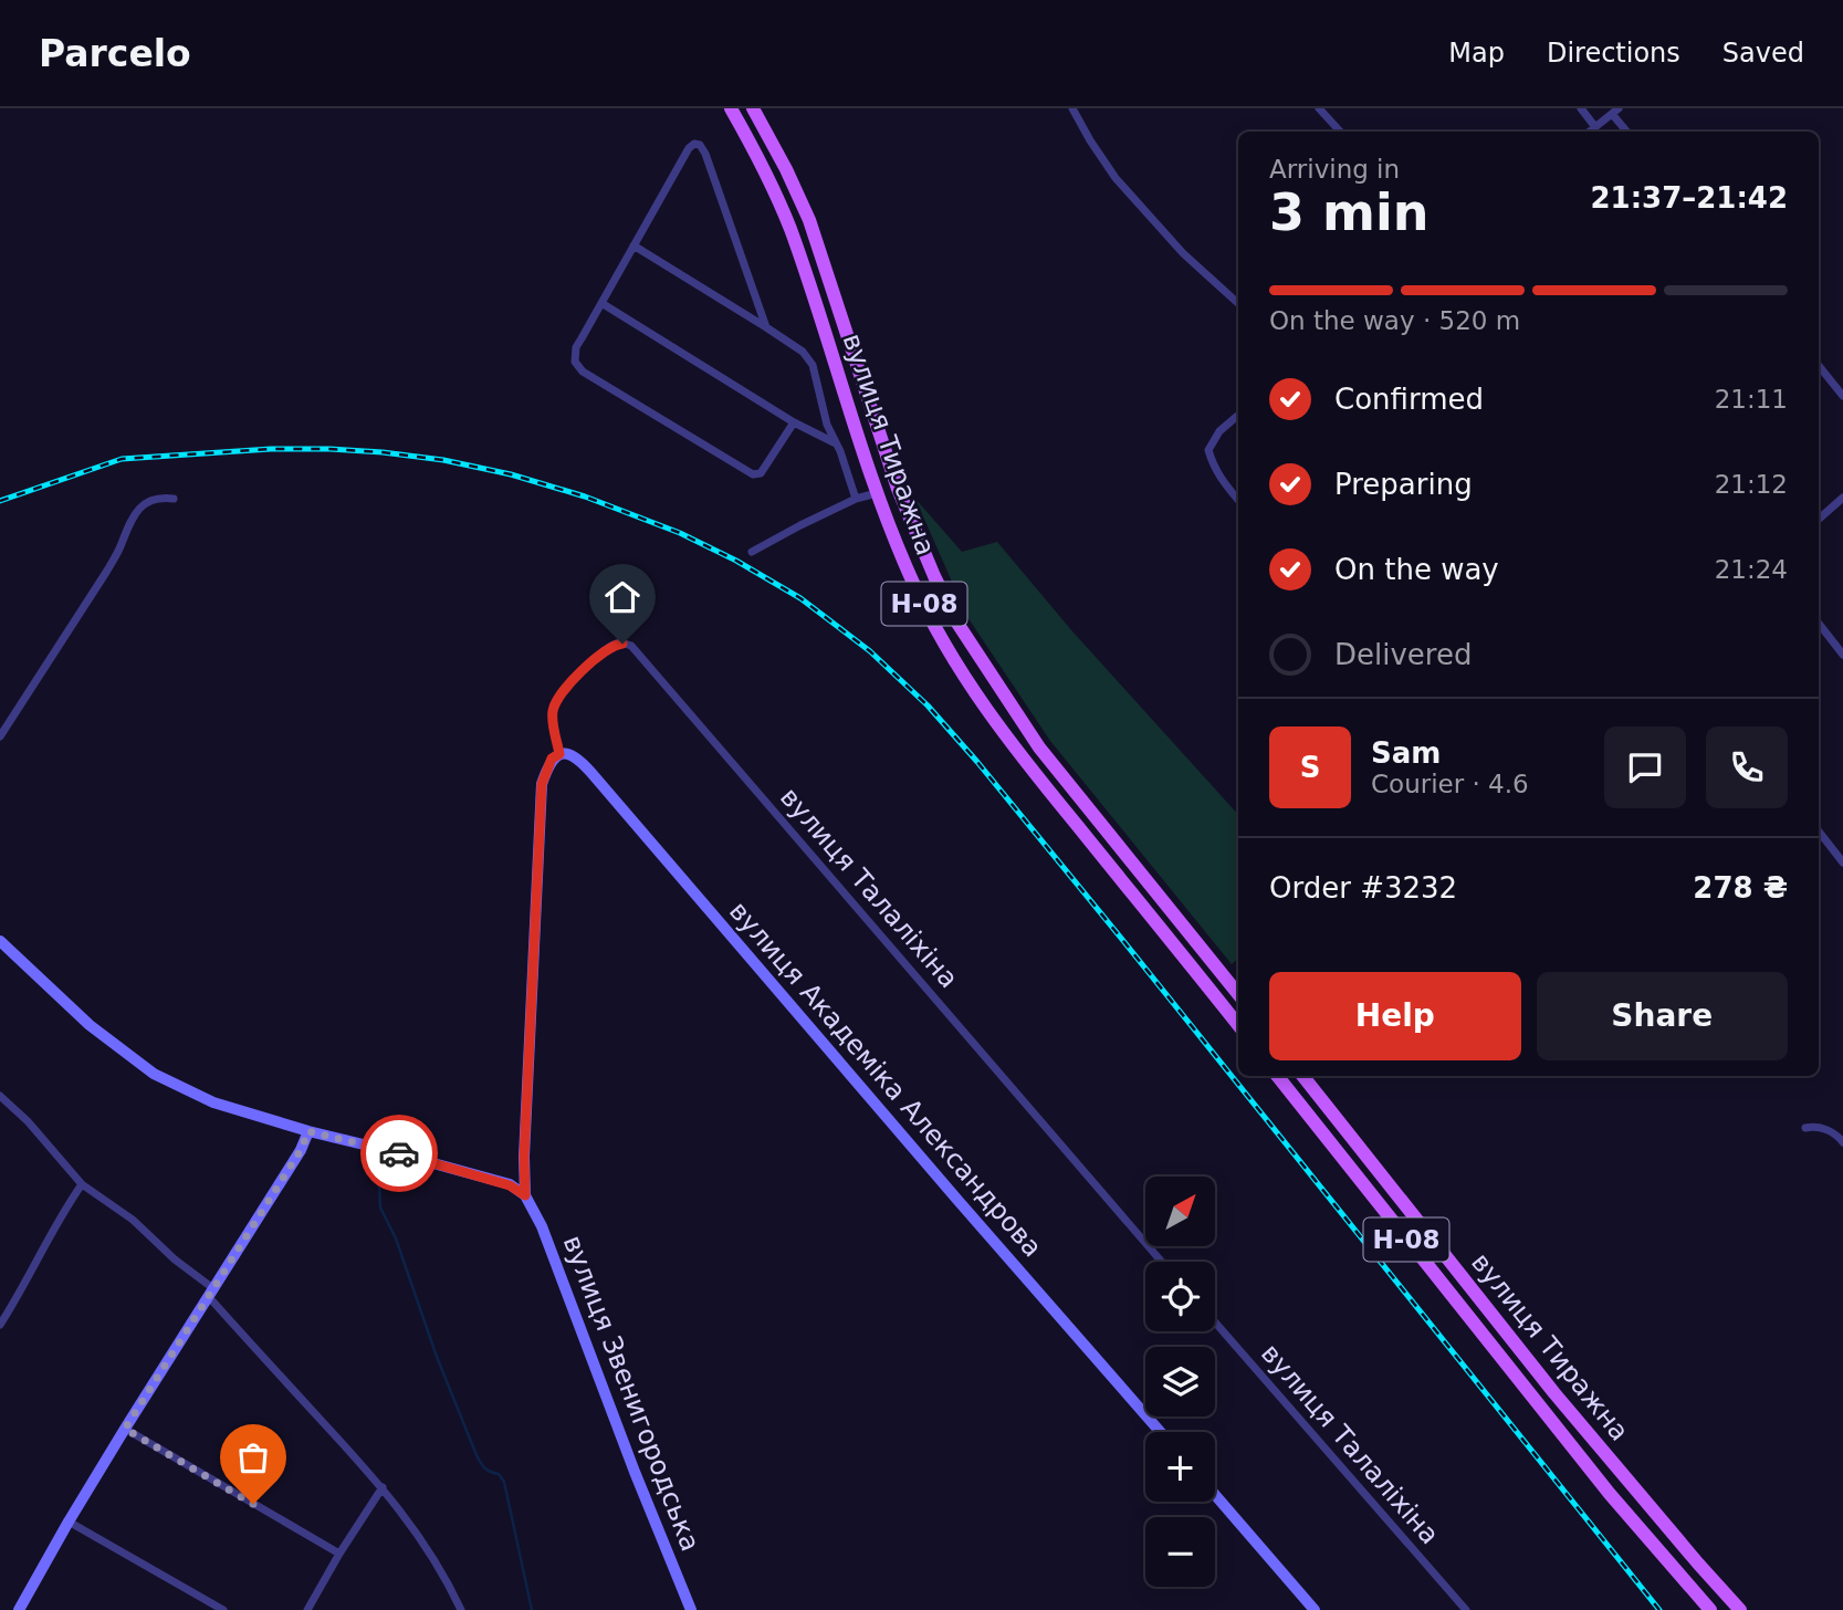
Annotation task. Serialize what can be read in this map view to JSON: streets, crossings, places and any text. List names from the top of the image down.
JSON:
{
  "streets": {
    "main road": ["вулиця Тиражна", "Н-08"],
    "street": ["вулиця Талаліхіна", "вулиця Академіка Александрова", "вулиця Звенигородська"]
  },
  "crossings": [
    ["вулиця Талаліхіна", "вулиця Академіка Александрова"],
    ["вулиця Талаліхіна", "вулиця Звенигородська"],
    ["вулиця Академіка Александрова", "вулиця Звенигородська"]
  ],
  "north": "top right",
  "page": {
    "header": "Parcelo",
    "nav": ["Map", "Directions", "Saved"],
    "heading": ["3 min", "Arriving in", "21:37–21:42"],
    "panel": [
      "Sam",
      "Courier · 4.6",
      "Order #3232",
      "278 ₴"
    ],
    "bar": "On the way · 520 m",
    "list": [
      ["Confirmed", "21:11"],
      ["Preparing", "21:12"],
      ["On the way", "21:24"],
      "Delivered"
    ],
    "round": "S",
    "buttons": ["Help", "Share"],
    "map_buttons": ["+", "−"]
  }
}
